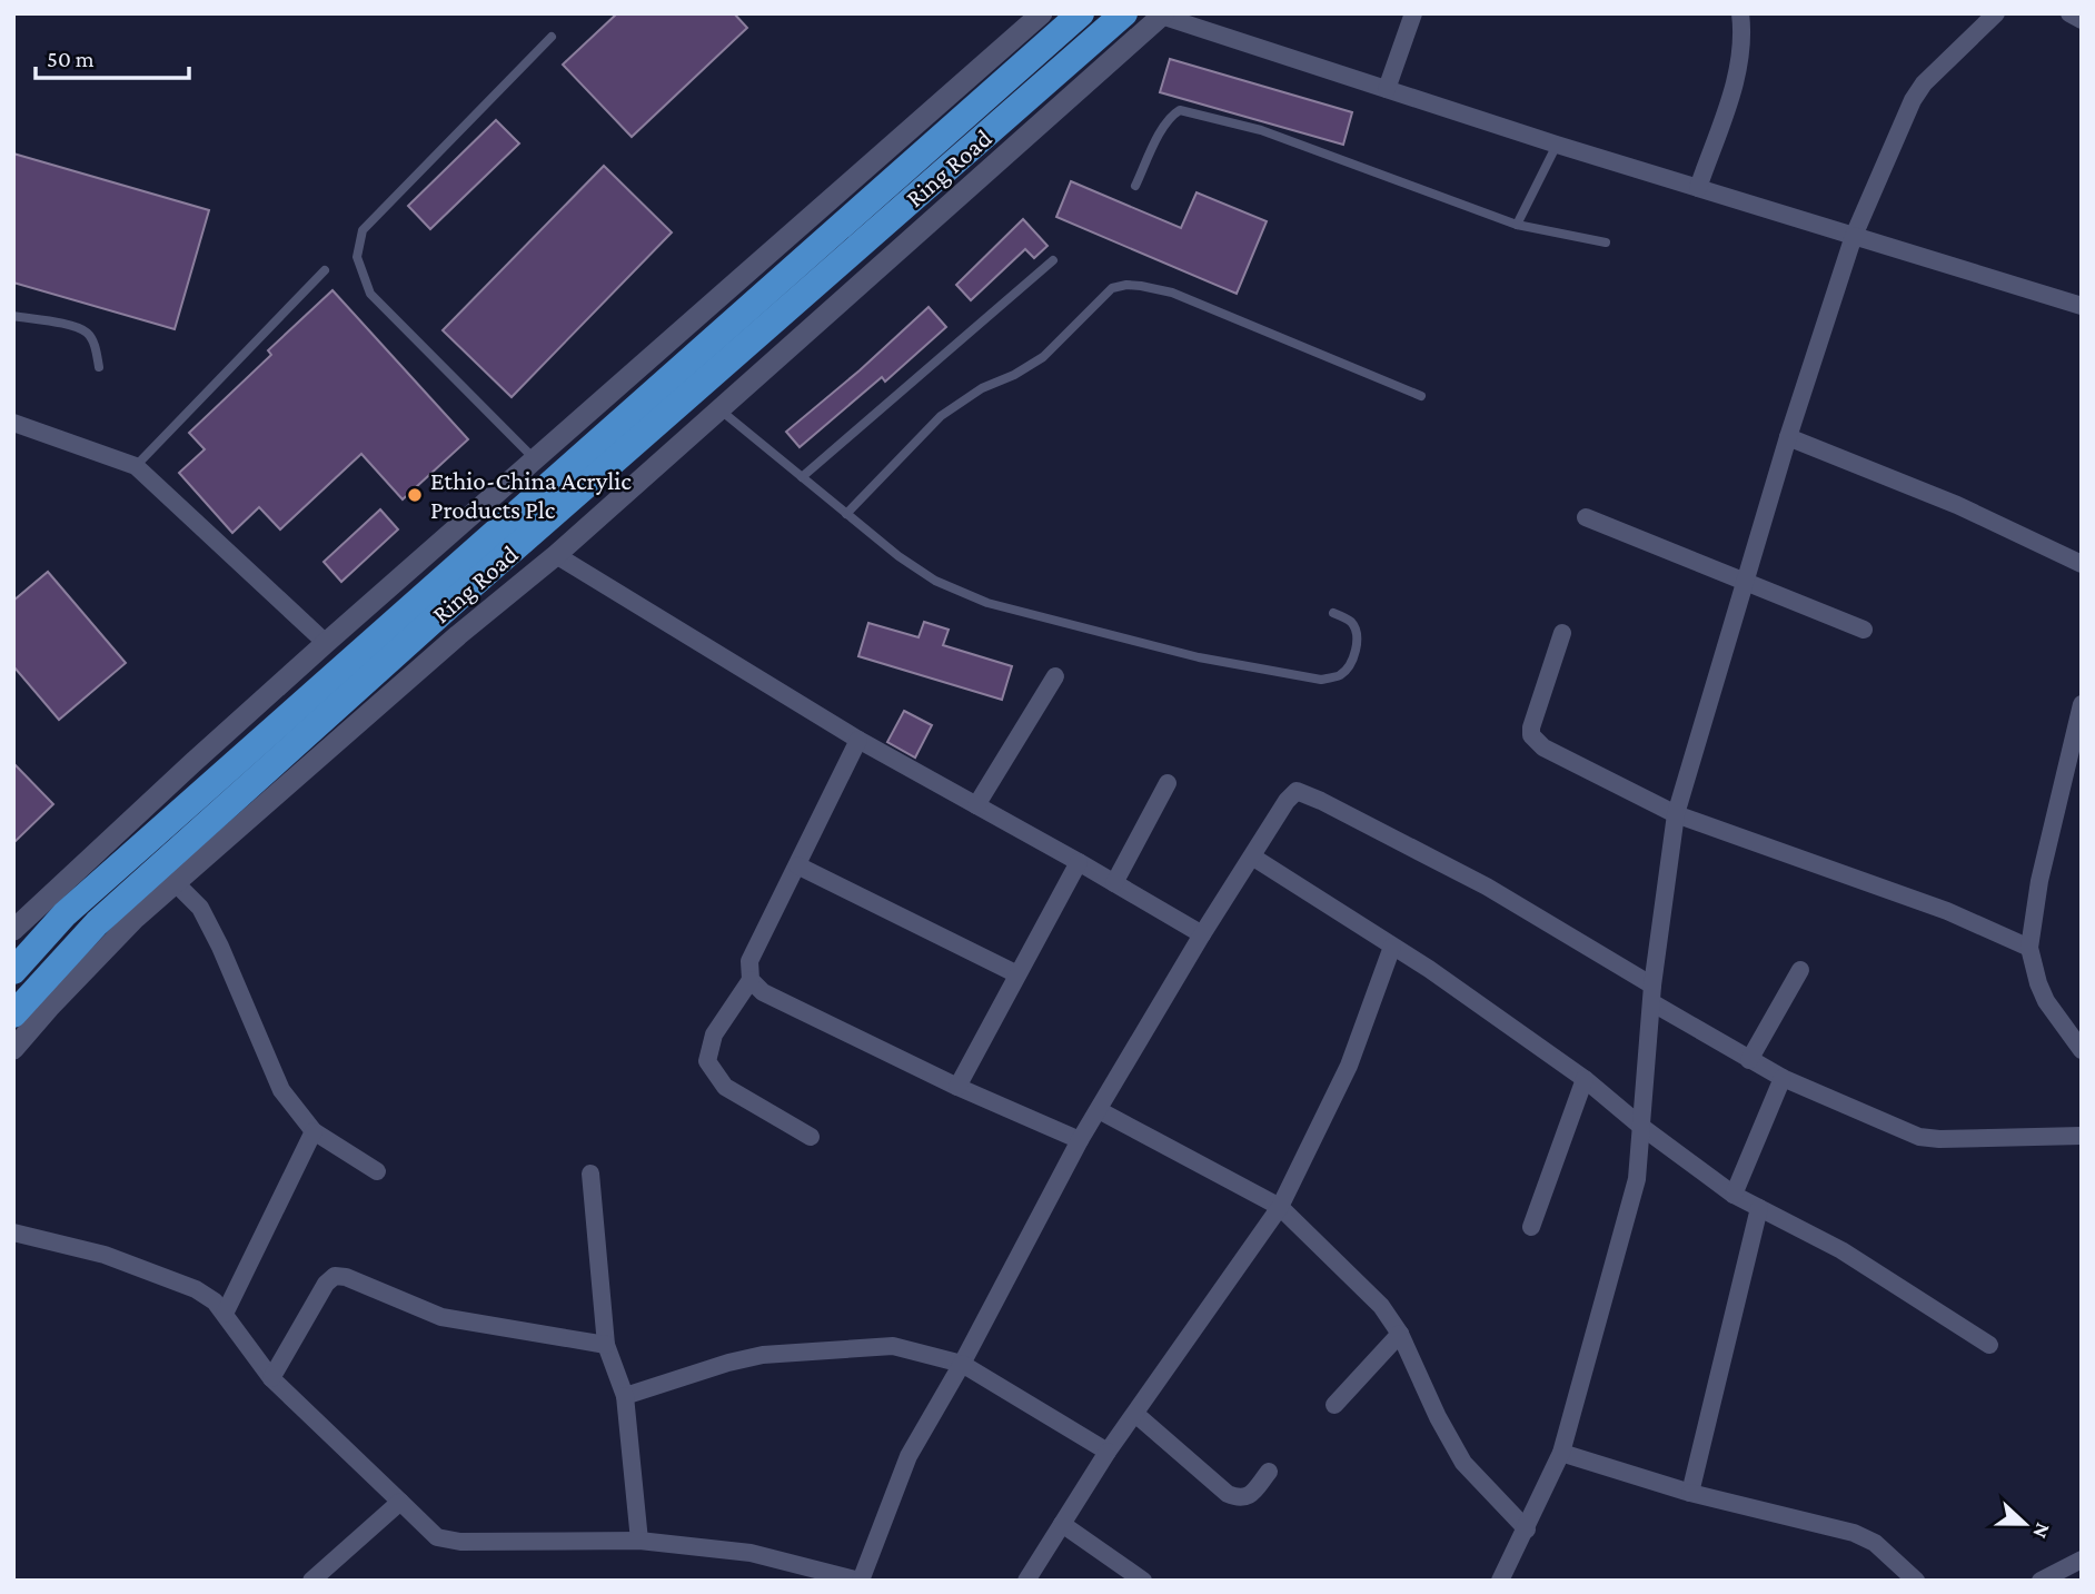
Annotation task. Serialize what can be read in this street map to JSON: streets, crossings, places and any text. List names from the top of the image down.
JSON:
{
  "streets": {
    "highway": ["Ring Road"]
  },
  "places": ["Ethio-China Acrylic Products Plc"],
  "scale_bar": "50 m",
  "north": "right"
}
